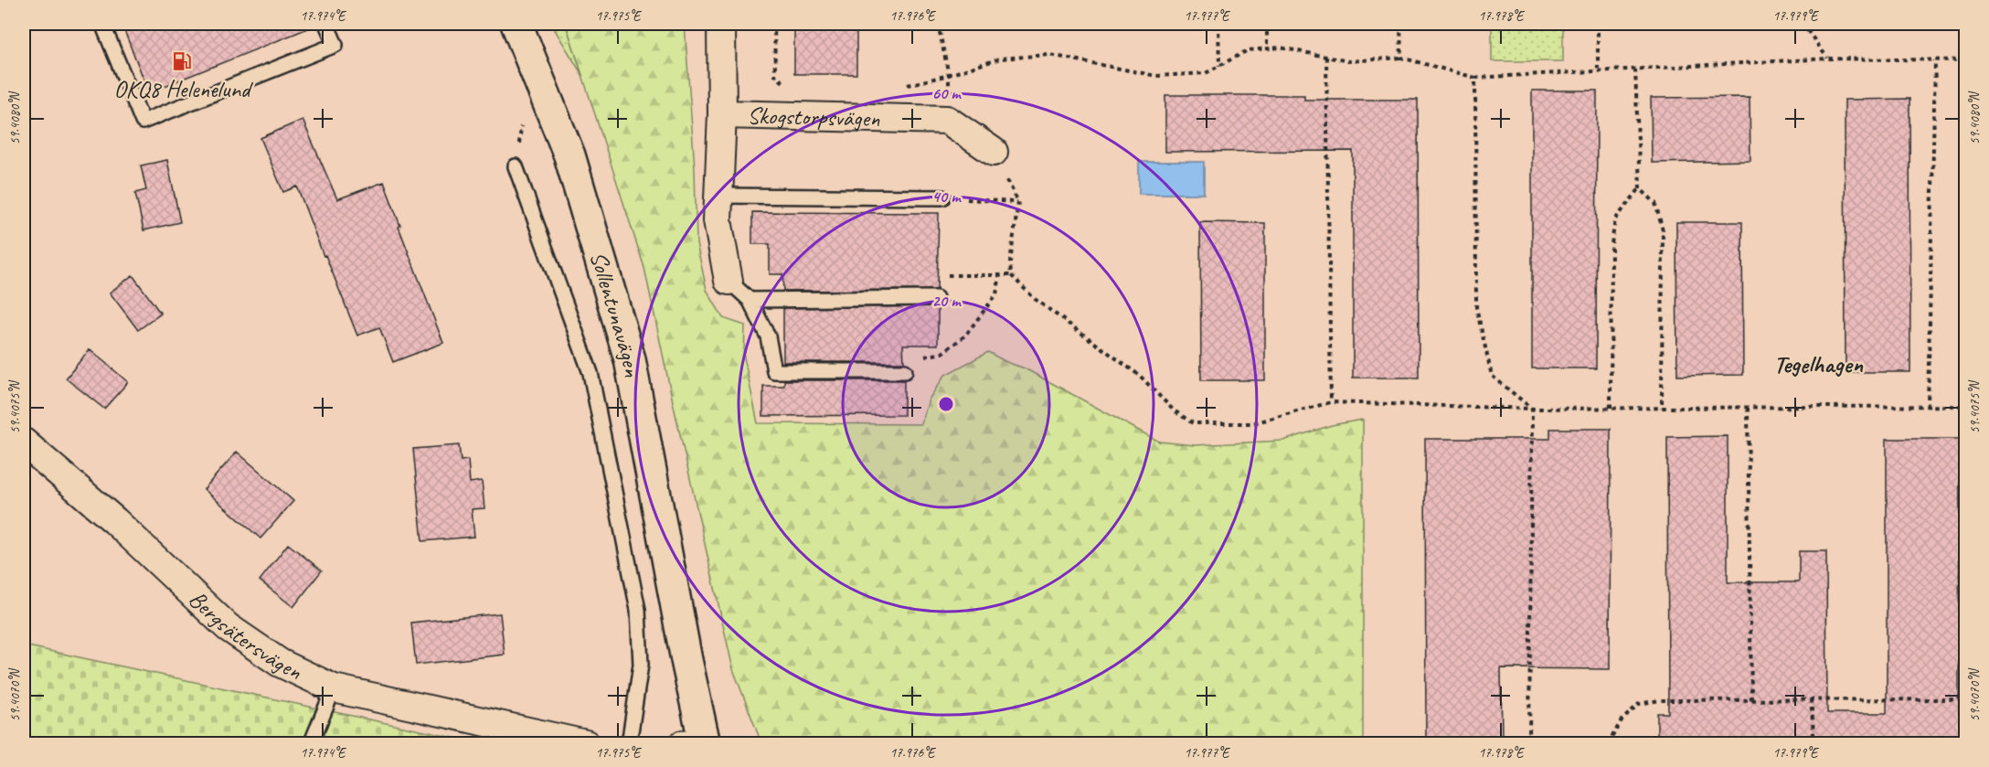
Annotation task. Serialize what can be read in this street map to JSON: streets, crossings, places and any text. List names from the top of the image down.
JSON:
{
  "streets": {
    "street": ["Skogstorpsvägen", "Sollentunavägen", "Bergsätersvägen"]
  },
  "districts": ["Tegelhagen"],
  "places": {
    "fuel station": ["OKQ8 Helenelund"]
  },
  "coordinates": [
    "17.974°E",
    "17.975°E",
    "17.976°E",
    "17.977°E",
    "17.978°E",
    "17.979°E",
    "59.4080°N",
    "59.4075°N",
    "59.4070°N"
  ],
  "rings": ["60 m", "40 m", "20 m"]
}
